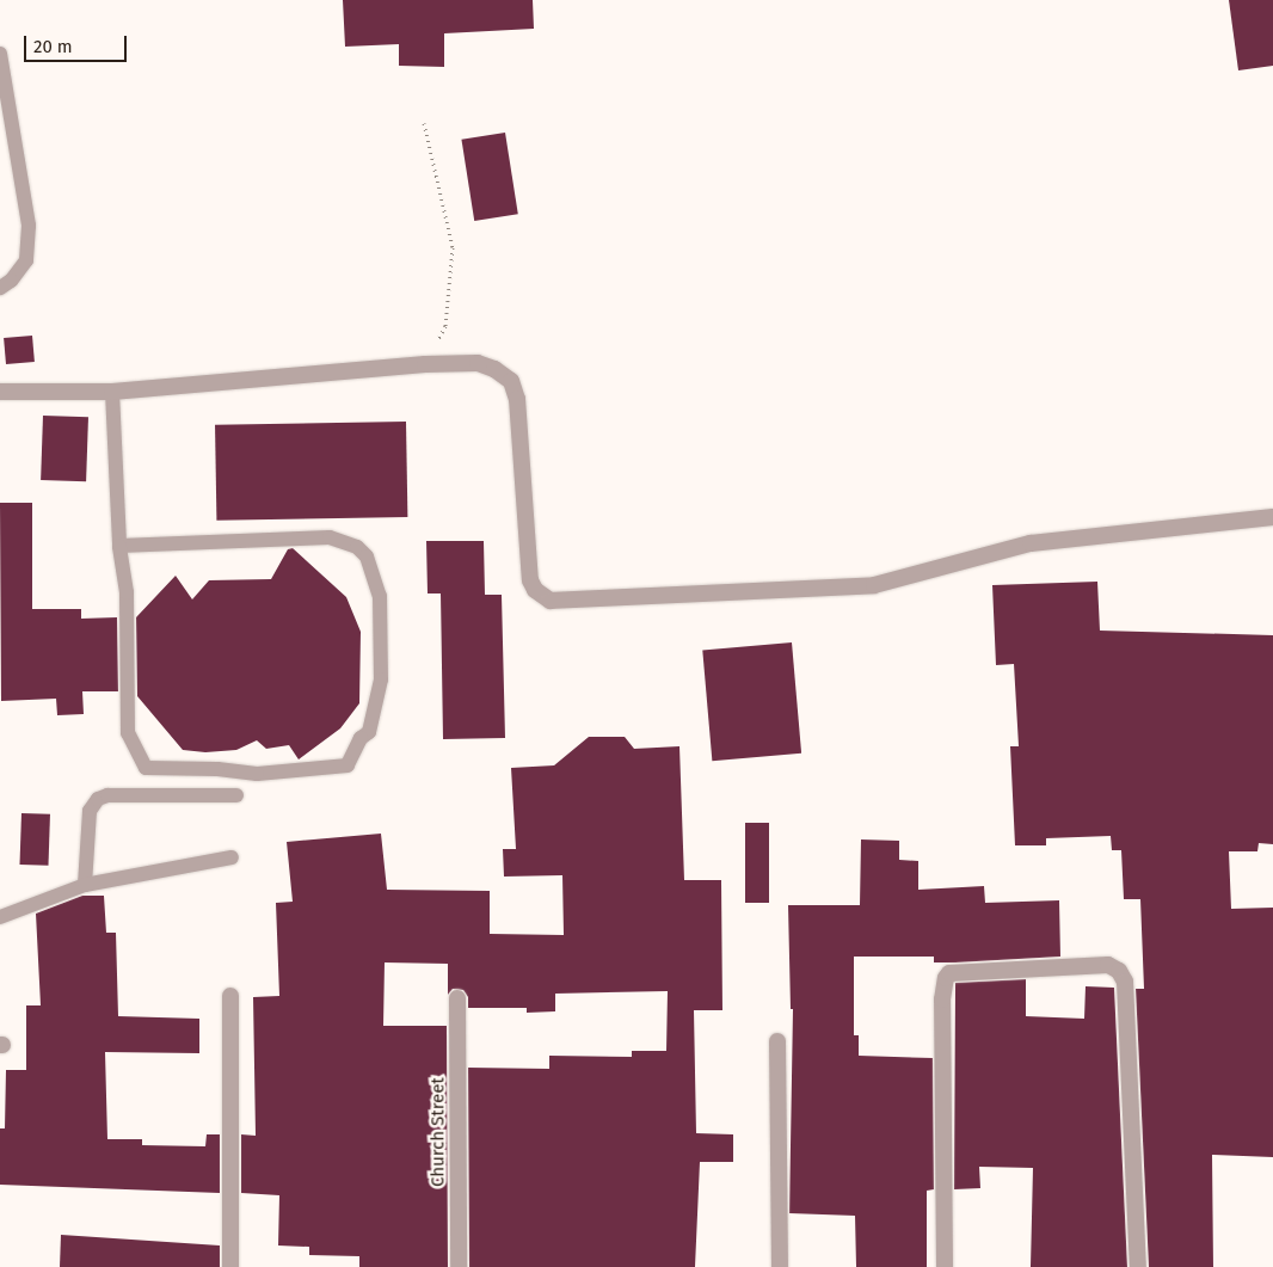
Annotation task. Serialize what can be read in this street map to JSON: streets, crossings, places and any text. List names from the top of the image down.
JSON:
{
  "streets": {
    "street": ["Church Street"]
  },
  "scale_bar": "20 m"
}
